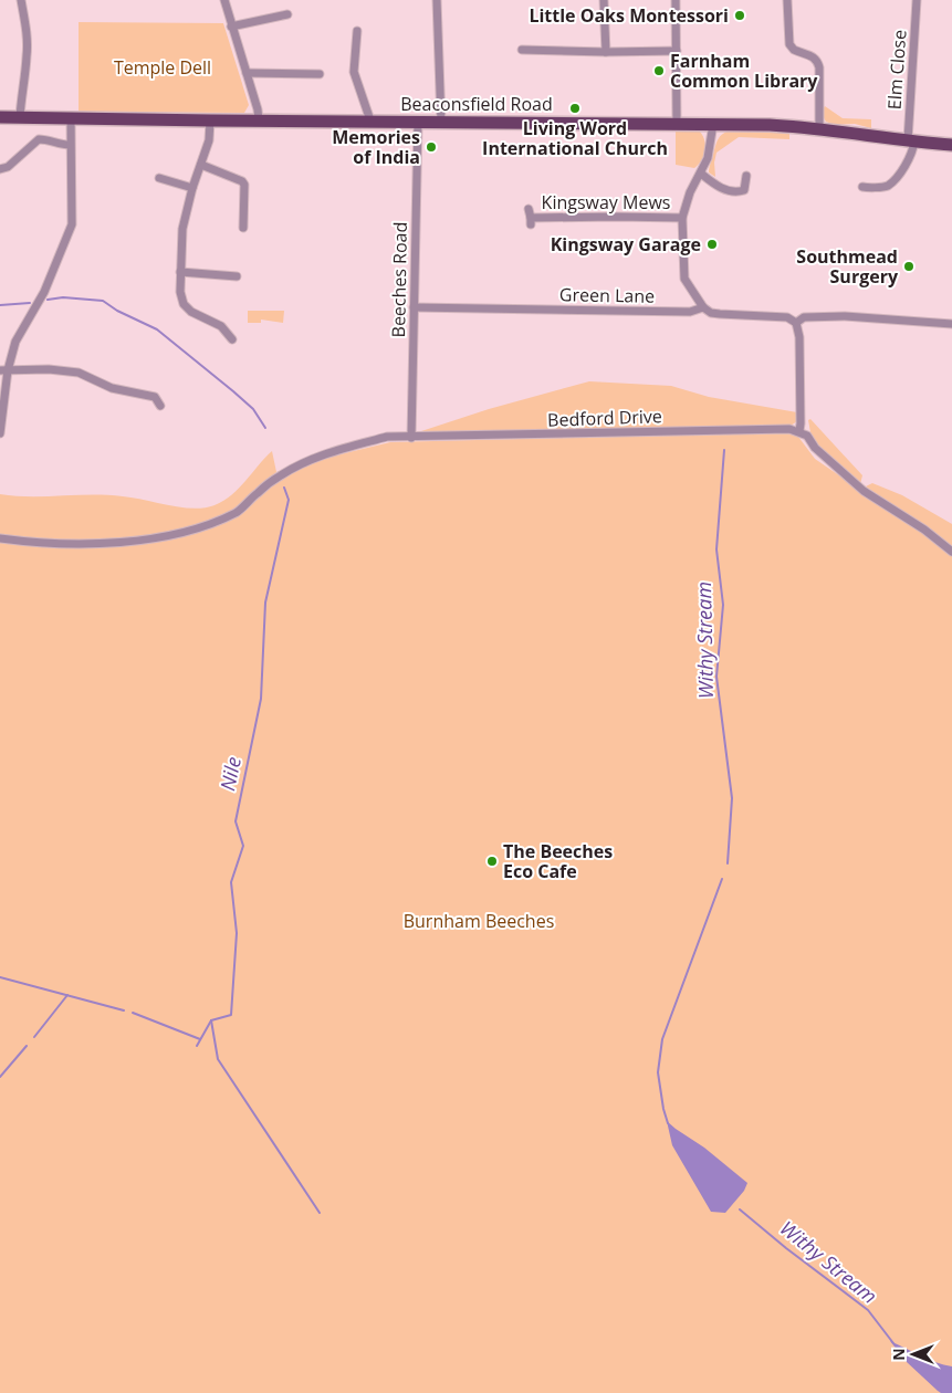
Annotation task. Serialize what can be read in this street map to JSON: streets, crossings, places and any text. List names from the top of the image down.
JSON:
{
  "streets": {
    "main road": ["Beaconsfield Road"],
    "street": [
      "Elm Close",
      "Kingsway Mews",
      "Beeches Road",
      "Green Lane",
      "Bedford Drive"
    ]
  },
  "crossings": [
    ["Elm Close", "Beaconsfield Road"],
    ["Beaconsfield Road", "Beeches Road"],
    ["Beeches Road", "Green Lane"],
    ["Beeches Road", "Bedford Drive"]
  ],
  "water": ["Withy Stream", "Nile"],
  "parks": ["Temple Dell", "Burnham Beeches"],
  "places": [
    "Little Oaks Montessori",
    "Farnham Common Library",
    "Living Word International Church",
    "Memories of India",
    "Kingsway Garage",
    "Southmead Surgery",
    "The Beeches Eco Cafe"
  ],
  "north": "left"
}
